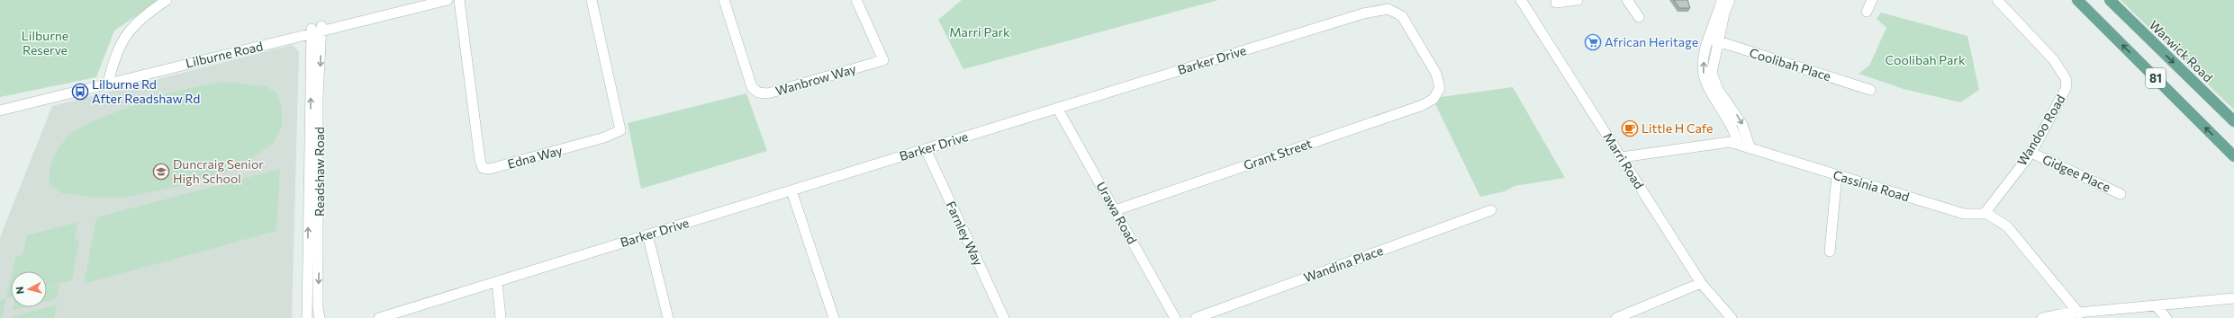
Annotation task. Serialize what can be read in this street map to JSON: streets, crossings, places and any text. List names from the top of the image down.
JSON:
{
  "streets": {
    "main road": ["Warwick Road", "81"],
    "street": [
      "Lilburne Road",
      "Barker Drive",
      "Coolibah Place",
      "Wanbrow Way",
      "Wandoo Road",
      "Grant Street",
      "Edna Way",
      "Marri Road",
      "Readshaw Road",
      "Gidgee Place",
      "Cassinia Road",
      "Urawa Road",
      "Farnley Way",
      "Wandina Place"
    ]
  },
  "crossings": [
    ["Lilburne Road", "Readshaw Road"],
    ["Barker Drive", "Grant Street"],
    ["Barker Drive", "Urawa Road"],
    ["Barker Drive", "Farnley Way"],
    ["Wandoo Road", "Gidgee Place"],
    ["Wandoo Road", "Cassinia Road"],
    ["Grant Street", "Urawa Road"],
    ["Marri Road", "Cassinia Road"]
  ],
  "parks": ["Marri Park", "Lilburne Reserve", "Coolibah Park"],
  "places": {
    "supermarket": ["African Heritage"],
    "bus stop": ["Lilburne Rd After Readshaw Rd"],
    "cafe": ["Little H Cafe"],
    "school or university": ["Duncraig Senior High School"]
  },
  "north": "left"
}
